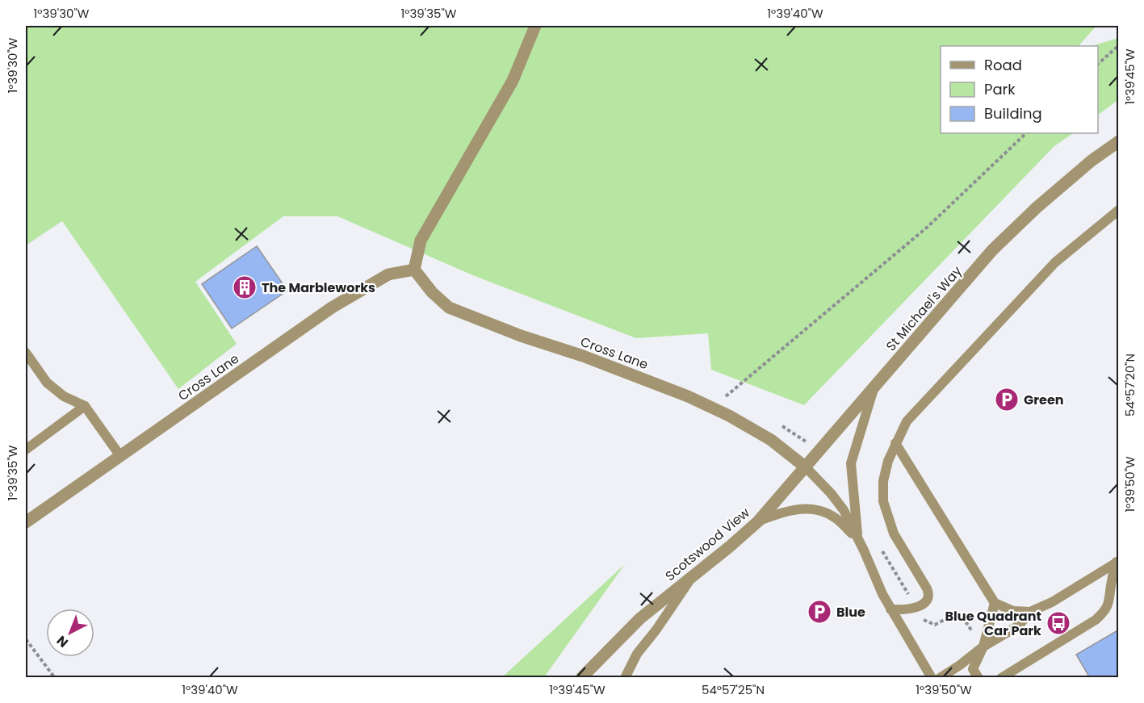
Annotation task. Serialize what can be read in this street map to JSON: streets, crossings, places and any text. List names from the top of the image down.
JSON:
{
  "streets": {
    "street": ["St Michael's Way", "Cross Lane", "Scotswood View"]
  },
  "crossings": [
    ["St Michael's Way", "Cross Lane"],
    ["St Michael's Way", "Scotswood View"],
    ["Cross Lane", "Scotswood View"]
  ],
  "places": {
    "building": ["The Marbleworks"],
    "parking": ["Green", "Blue"],
    "bus stop": ["Blue Quadrant Car Park"]
  },
  "legend": ["Road", "Park", "Building"],
  "north": "bottom left",
  "coordinates": [
    "1°39'30\"W",
    "1°39'35\"W",
    "1°39'40\"W",
    "1°39'45\"W",
    "54°57'20\"N",
    "1°39'50\"W",
    "54°57'25\"N"
  ]
}
